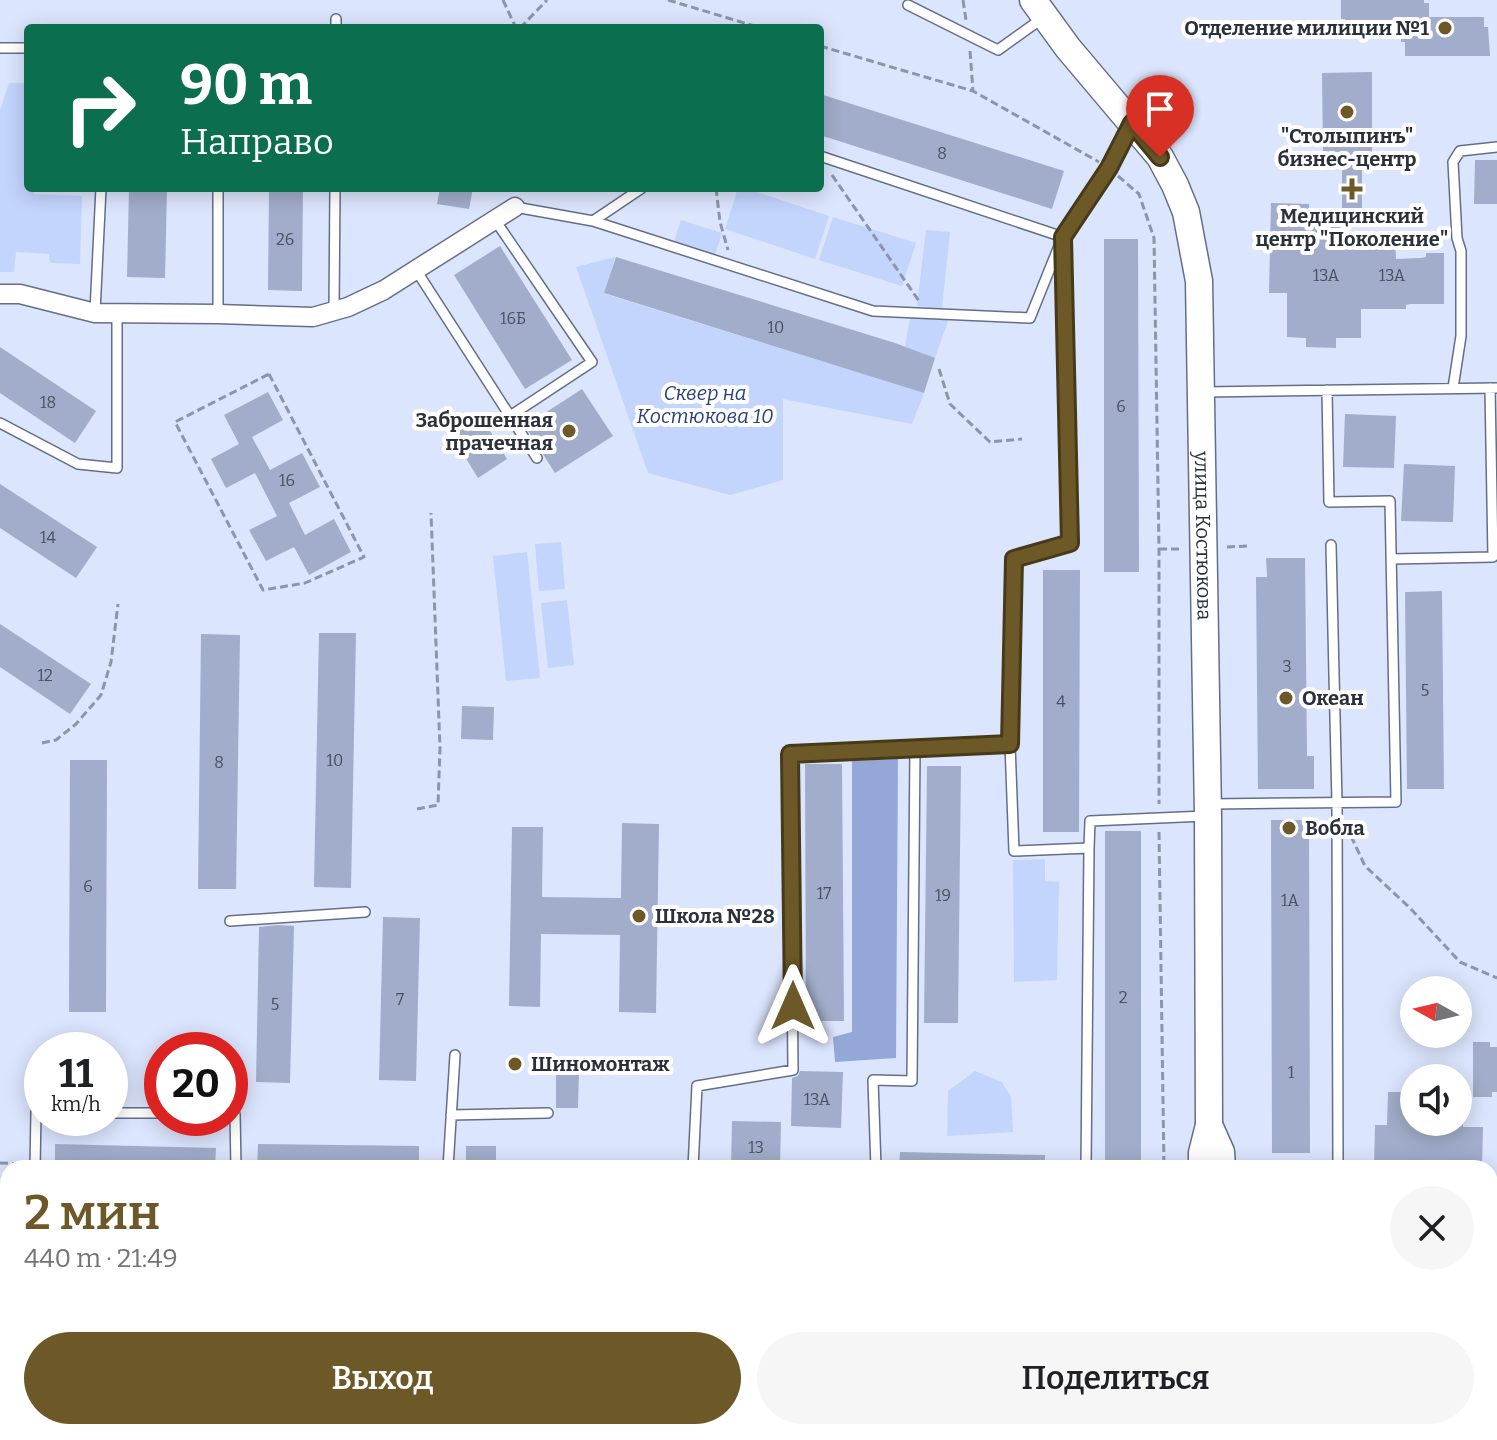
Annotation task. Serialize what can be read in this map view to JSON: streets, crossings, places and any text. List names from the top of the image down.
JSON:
{
  "streets": {
    "main road": ["улица Костюкова"]
  },
  "parks": ["Сквер на Костюкова 10"],
  "places": {
    "other": [
      "Отделение милиции №1",
      "\"Столыпинъ\" бизнес-центр",
      "Заброшенная прачечная",
      "Океан",
      "Вобла",
      "Школа №28",
      "Шиномонтаж"
    ],
    "health": ["Медицинский центр \"Поколение\""]
  },
  "house_numbers": [
    "8",
    "26",
    "13А",
    "13А",
    "16Б",
    "10",
    "18",
    "6",
    "16",
    "14",
    "3",
    "12",
    "5",
    "4",
    "10",
    "8",
    "6",
    "17",
    "19",
    "1А",
    "2",
    "7",
    "5",
    "1",
    "13А",
    "13"
  ],
  "north": "left",
  "page": {
    "turn": ["90 m", "Направо"],
    "speed": "11 km/h",
    "limit": "20",
    "heading": ["2 мин", "440 m · 21:49"],
    "buttons": ["Выход", "Поделиться"]
  }
}
